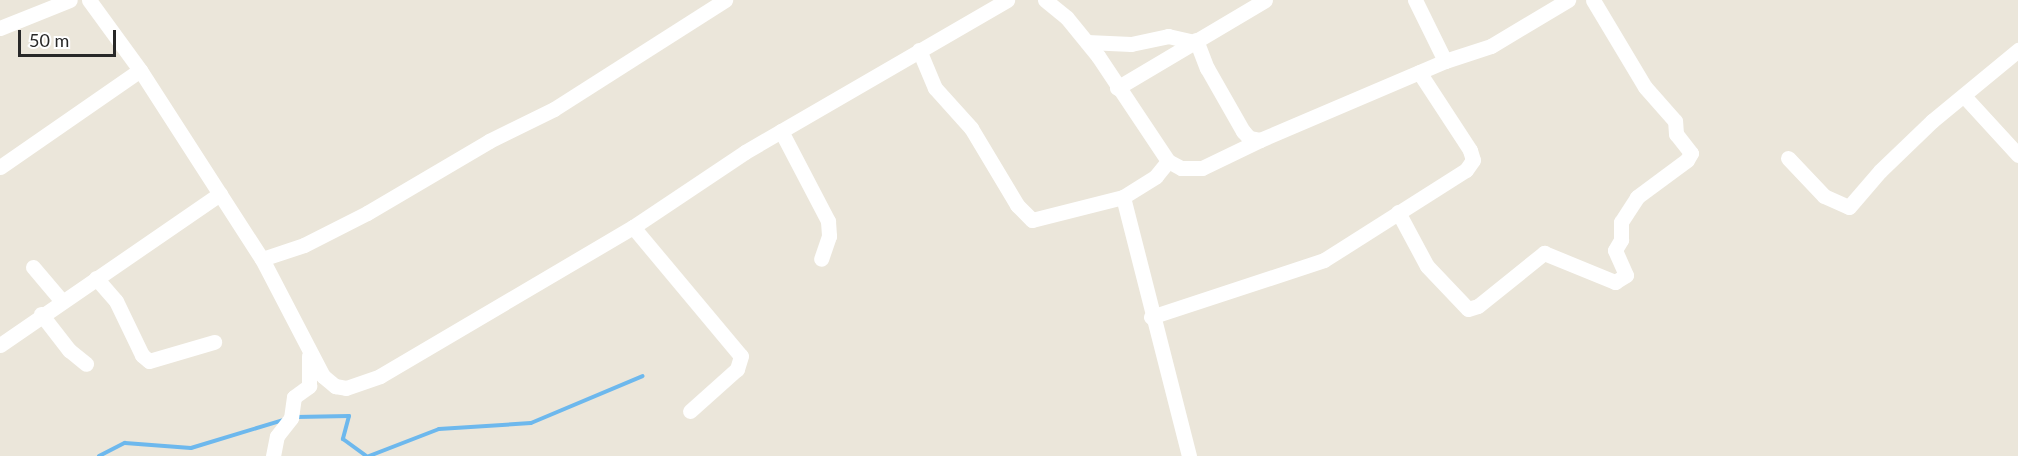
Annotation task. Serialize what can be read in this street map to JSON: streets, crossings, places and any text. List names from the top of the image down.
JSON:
{
  "scale_bar": "50 m"
}
